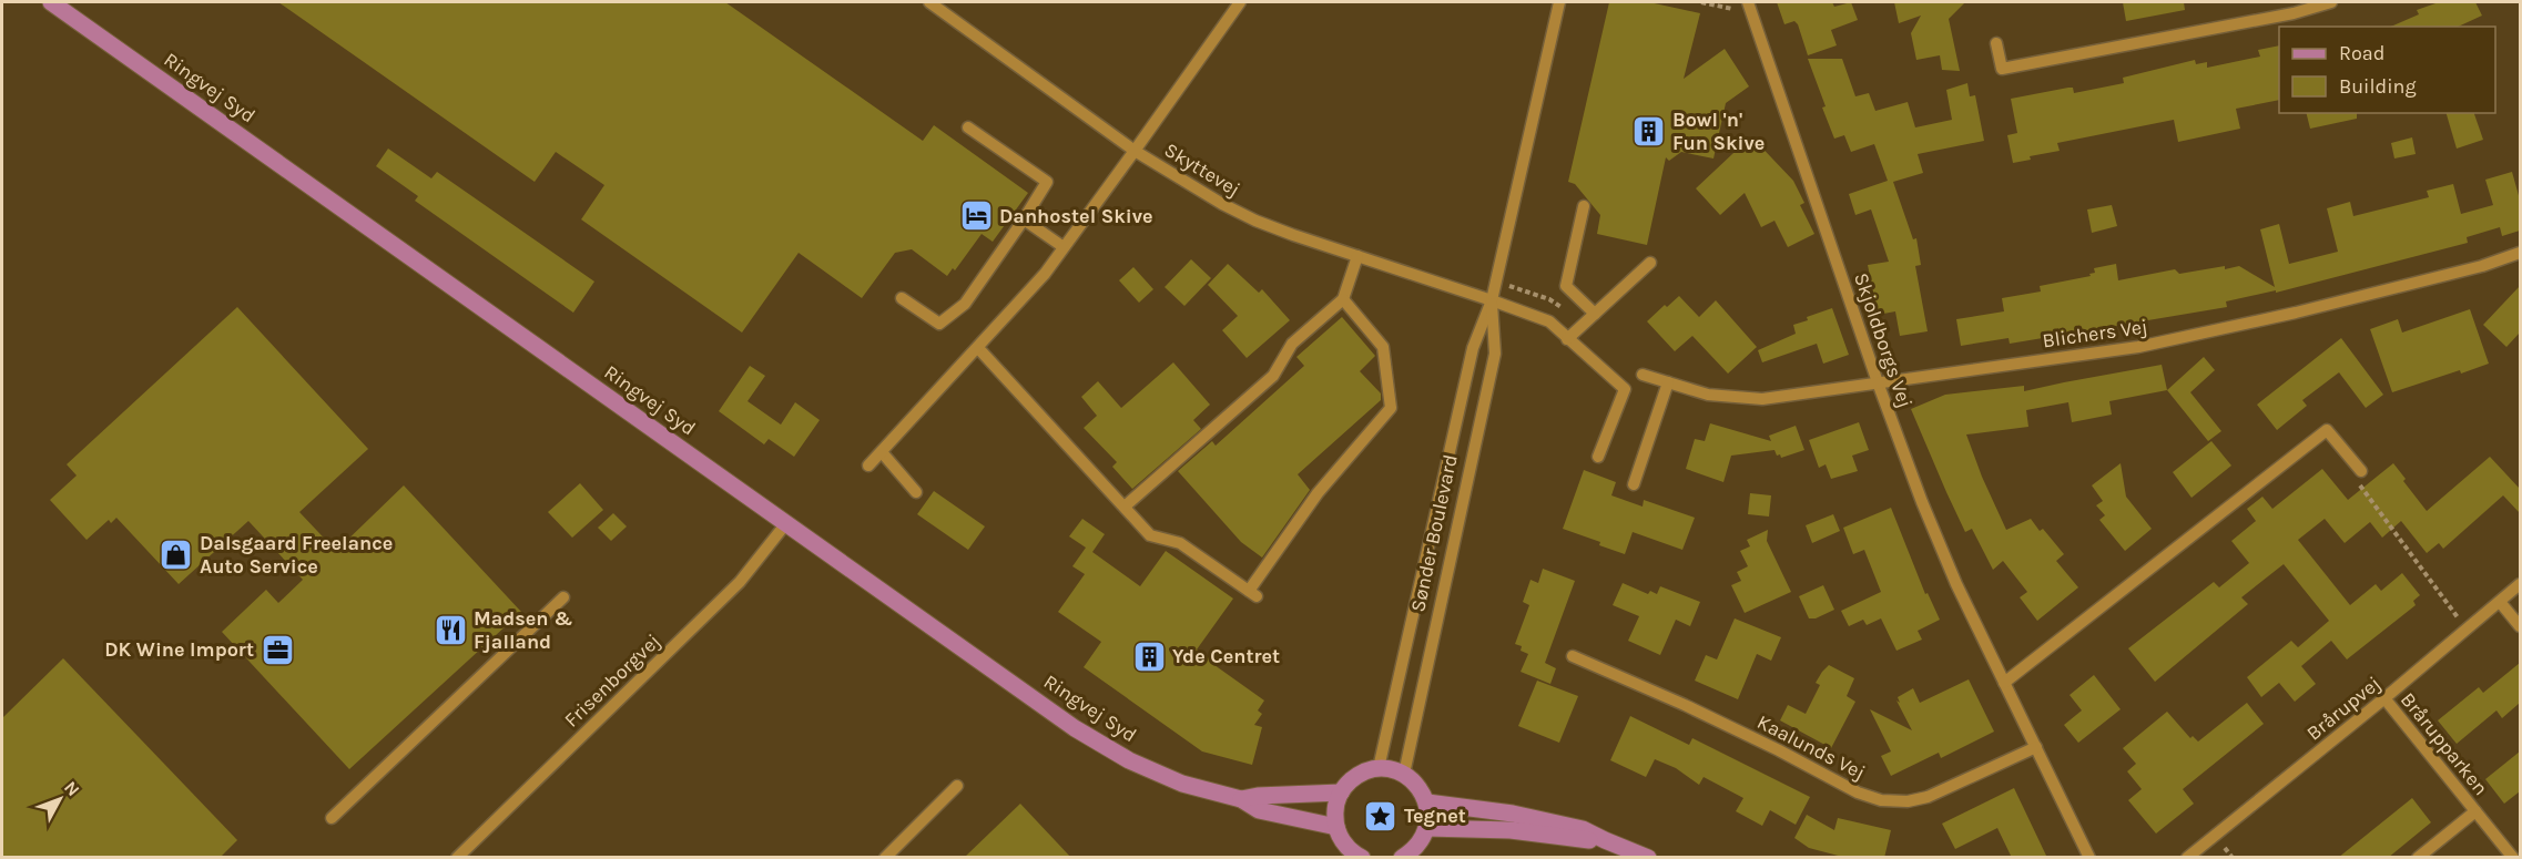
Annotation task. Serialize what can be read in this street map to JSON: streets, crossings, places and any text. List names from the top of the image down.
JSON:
{
  "streets": {
    "main road": ["Ringvej Syd"],
    "street": [
      "Skyttevej",
      "Blichers Vej",
      "Skjoldborgs Vej",
      "Sønder Boulevard",
      "Frisenborgvej",
      "Brårupvej",
      "Brårupparken",
      "Kaalunds Vej"
    ]
  },
  "crossings": [
    ["Ringvej Syd", "Frisenborgvej"],
    ["Skyttevej", "Sønder Boulevard"],
    ["Blichers Vej", "Skjoldborgs Vej"],
    ["Skjoldborgs Vej", "Kaalunds Vej"],
    ["Brårupvej", "Brårupparken"]
  ],
  "places": {
    "building": ["Bowl 'n' Fun Skive", "Yde Centret"],
    "hotel": ["Danhostel Skive"],
    "shop": ["Dalsgaard Freelance Auto Service"],
    "restaurant": ["Madsen & Fjalland"],
    "office": ["DK Wine Import"],
    "place": ["Tegnet"]
  },
  "legend": ["Road", "Building"],
  "north": "top right"
}
